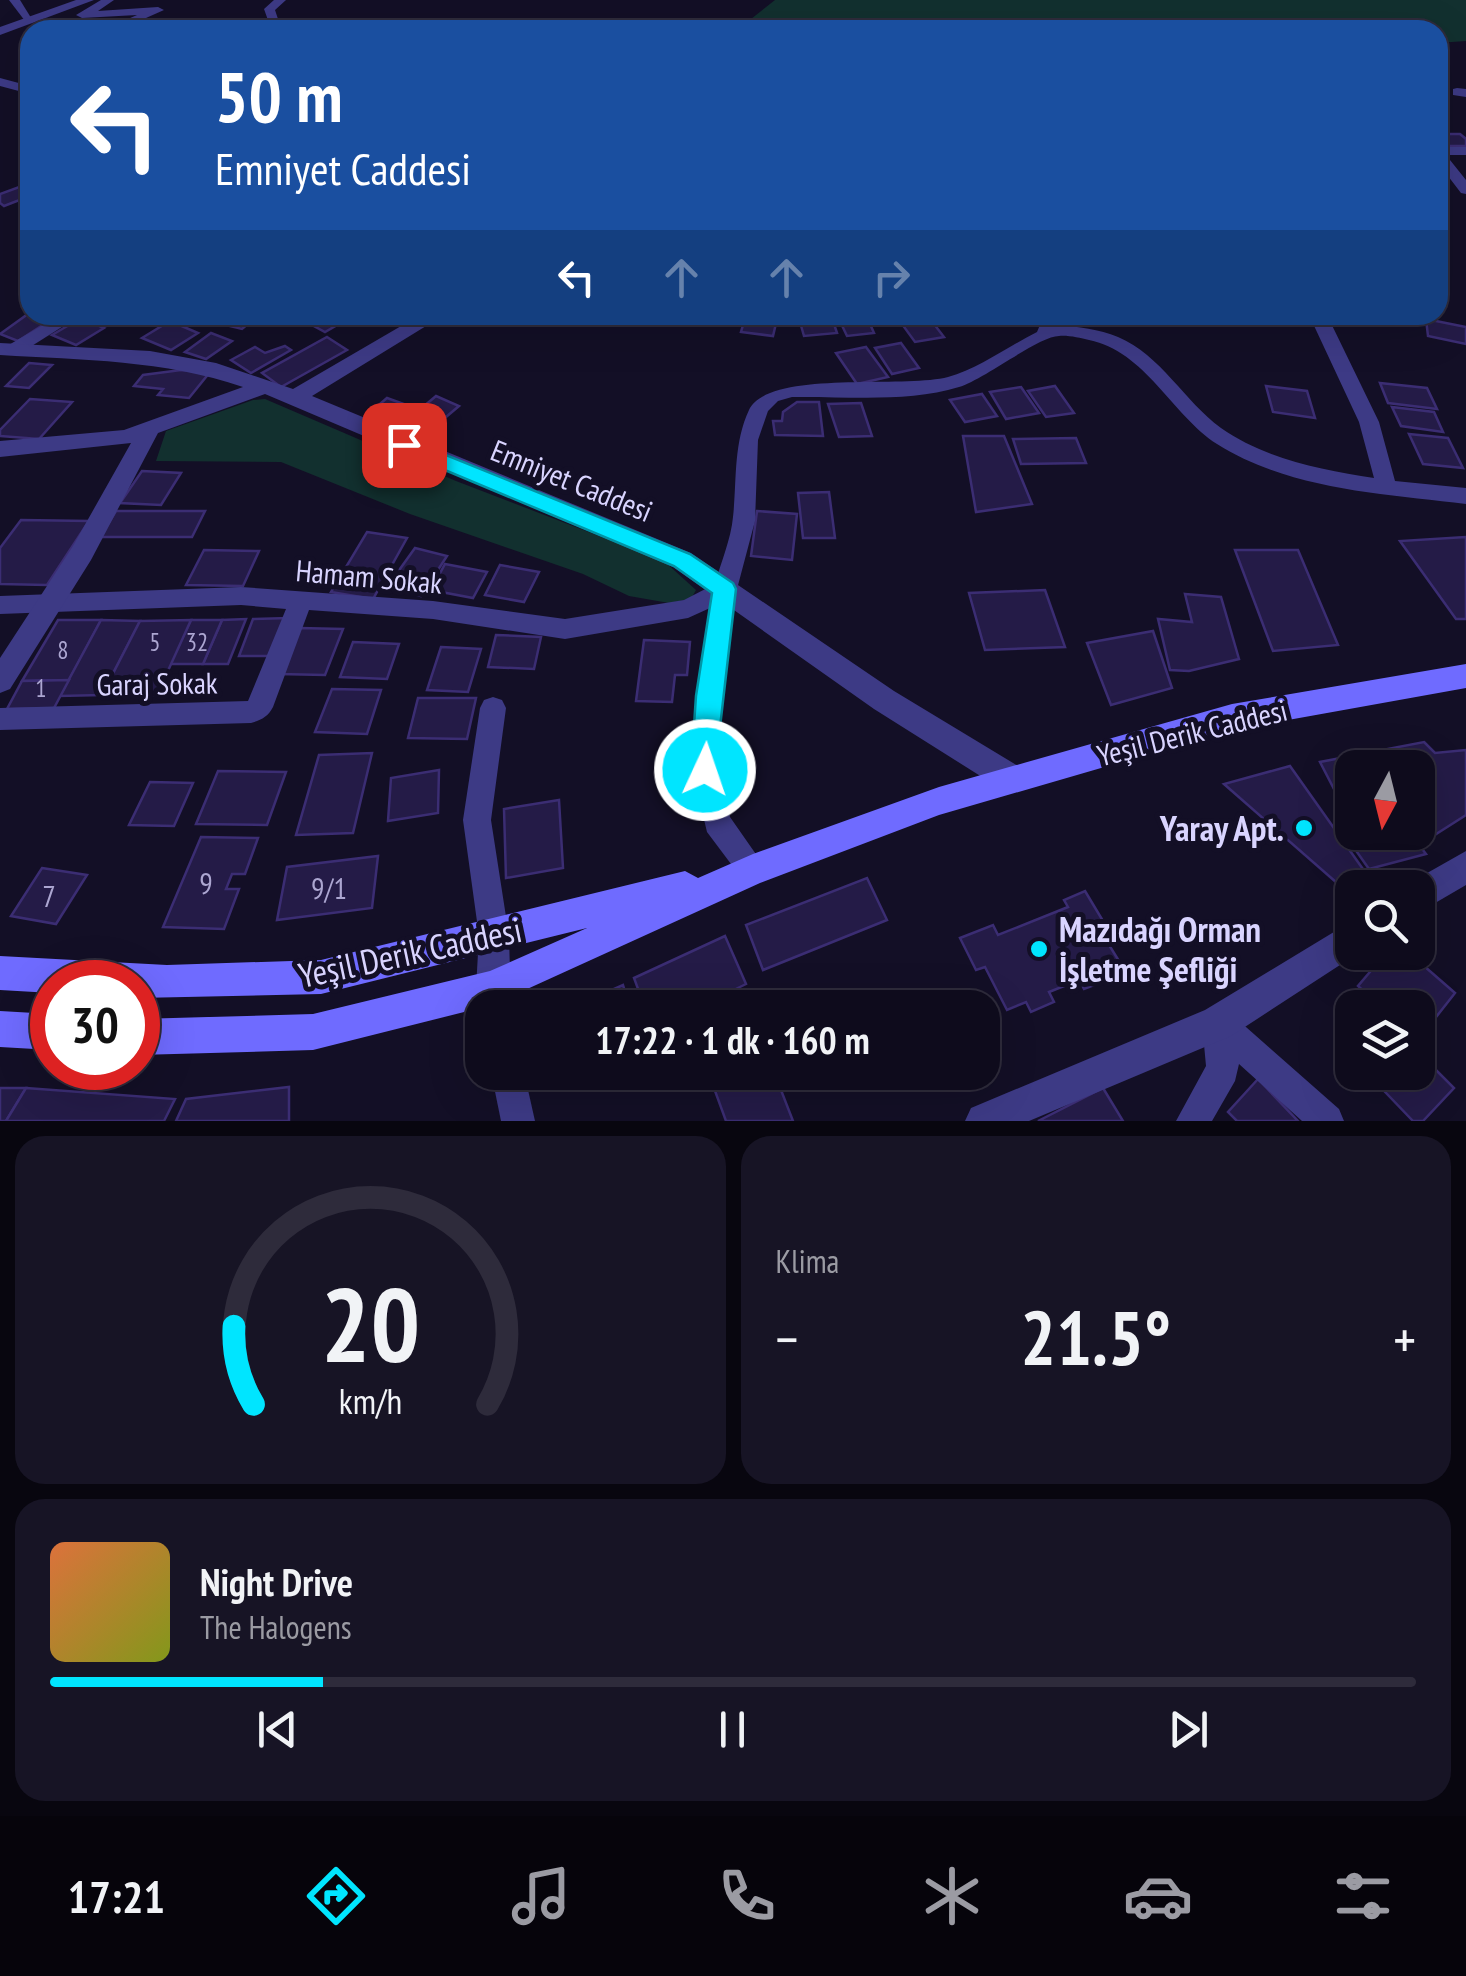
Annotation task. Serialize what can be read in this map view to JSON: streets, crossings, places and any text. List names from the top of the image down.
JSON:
{
  "streets": {
    "main road": ["Yeşil Derik Caddesi"],
    "street": ["Emniyet Caddesi", "Hamam Sokak", "Garaj Sokak"]
  },
  "crossings": [
    ["Emniyet Caddesi", "Hamam Sokak"],
    ["Emniyet Caddesi", "Yeşil Derik Caddesi"],
    ["Hamam Sokak", "Garaj Sokak"]
  ],
  "places": ["Yaray Apt.", "Mazıdağı Orman İşletme Şefliği"],
  "house_numbers": [
    "5",
    "32",
    "8",
    "1",
    "9",
    "9/1",
    "7"
  ],
  "north": "bottom",
  "page": {
    "turn": ["50 m", "Emniyet Caddesi"],
    "limit": "30",
    "trip": "17:22 · 1 dk · 160 m",
    "tile": "Klima",
    "heat": ["−", "21.5°", "+"],
    "song": ["Night Drive", "The Halogens"],
    "tabs": "17:21",
    "gauge": ["20", "km/h"]
  }
}
